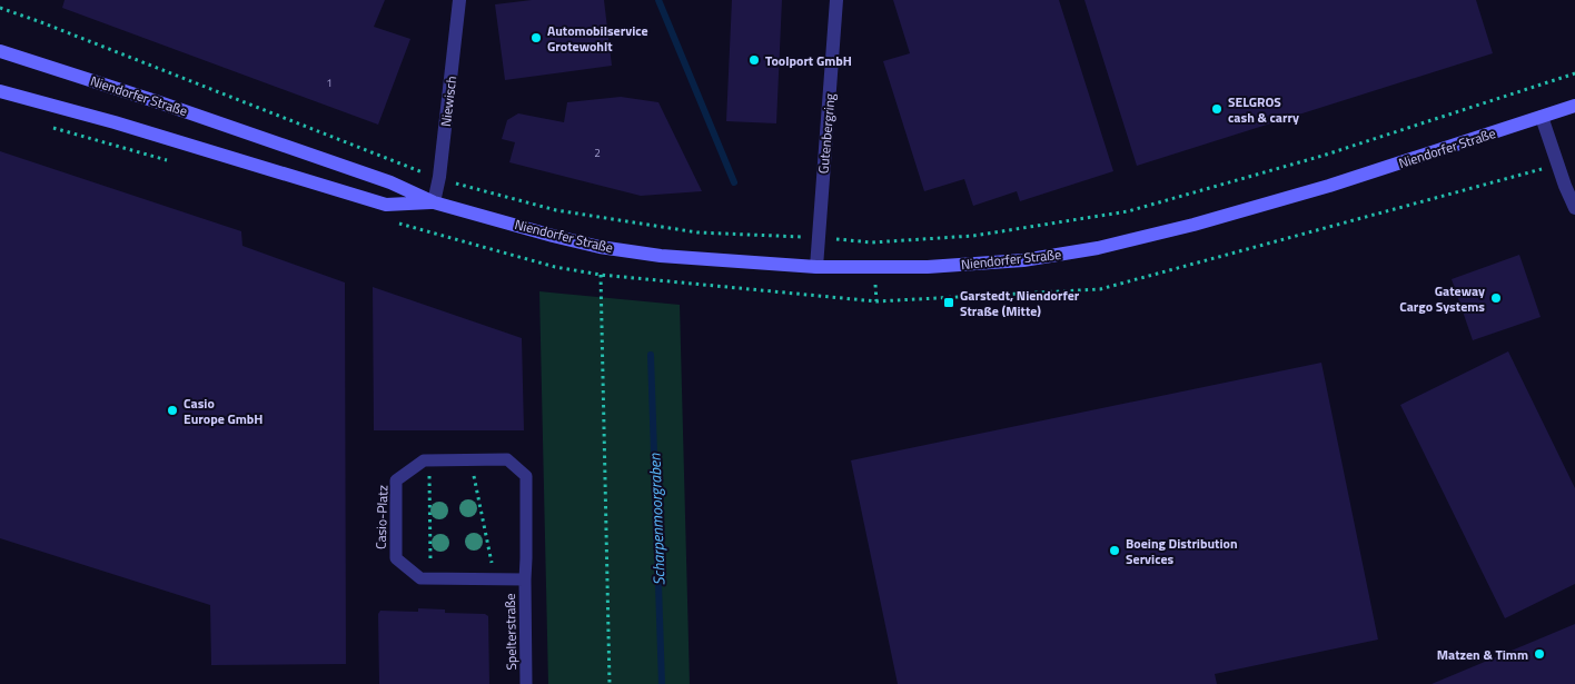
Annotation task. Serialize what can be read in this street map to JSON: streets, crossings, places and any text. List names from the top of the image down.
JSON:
{
  "streets": {
    "main road": ["Niendorfer Straße"],
    "street": ["Niewisch", "Gutenbergring"],
    "lane": ["Casio-Platz", "Spelterstraße"]
  },
  "crossings": [
    ["Niendorfer Straße", "Niewisch"],
    ["Niendorfer Straße", "Gutenbergring"],
    ["Casio-Platz", "Spelterstraße"]
  ],
  "water": ["Scharpenmoorgraben"],
  "places": {
    "other": [
      "Automobilservice Grotewohlt",
      "Toolport GmbH",
      "SELGROS cash & carry",
      "Gateway Cargo Systems",
      "Casio Europe GmbH",
      "Boeing Distribution Services",
      "Matzen & Timm"
    ],
    "transit": ["Garstedt, Niendorfer Straße (Mitte)"]
  },
  "house_numbers": ["1", "2"]
}
